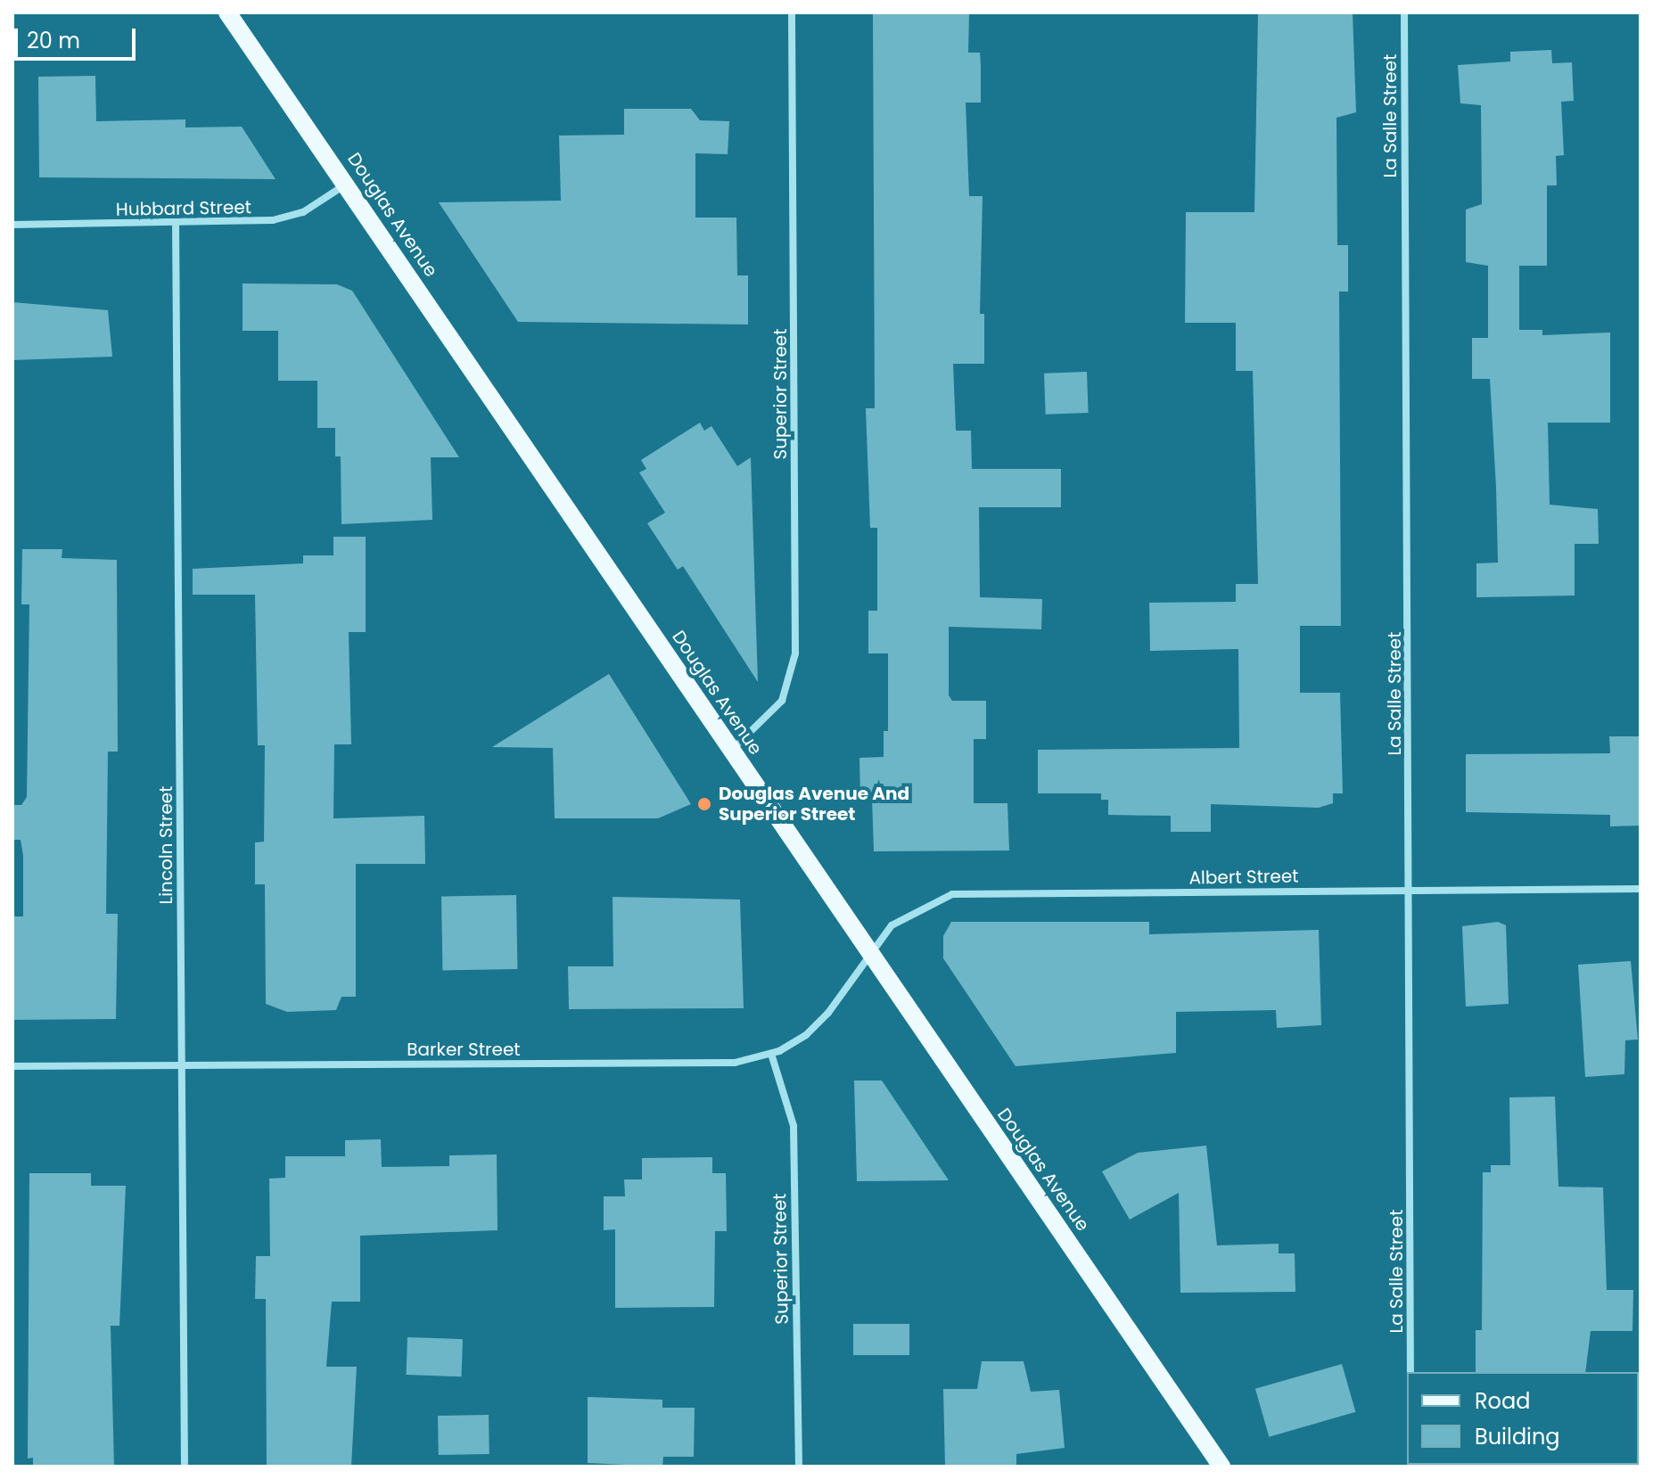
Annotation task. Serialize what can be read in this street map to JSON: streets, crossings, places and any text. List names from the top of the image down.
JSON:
{
  "streets": {
    "main road": ["Douglas Avenue"],
    "street": [
      "La Salle Street",
      "Hubbard Street",
      "Superior Street",
      "Lincoln Street",
      "Albert Street",
      "Barker Street"
    ]
  },
  "crossings": [
    ["La Salle Street", "Albert Street"],
    ["Hubbard Street", "Douglas Avenue"],
    ["Hubbard Street", "Lincoln Street"],
    ["Douglas Avenue", "Superior Street"],
    ["Douglas Avenue", "Albert Street"],
    ["Douglas Avenue", "Barker Street"],
    ["Superior Street", "Barker Street"],
    ["Lincoln Street", "Barker Street"],
    ["Albert Street", "Barker Street"]
  ],
  "places": ["Douglas Avenue And Superior Street"],
  "legend": ["Road", "Building"],
  "scale_bar": "20 m"
}
